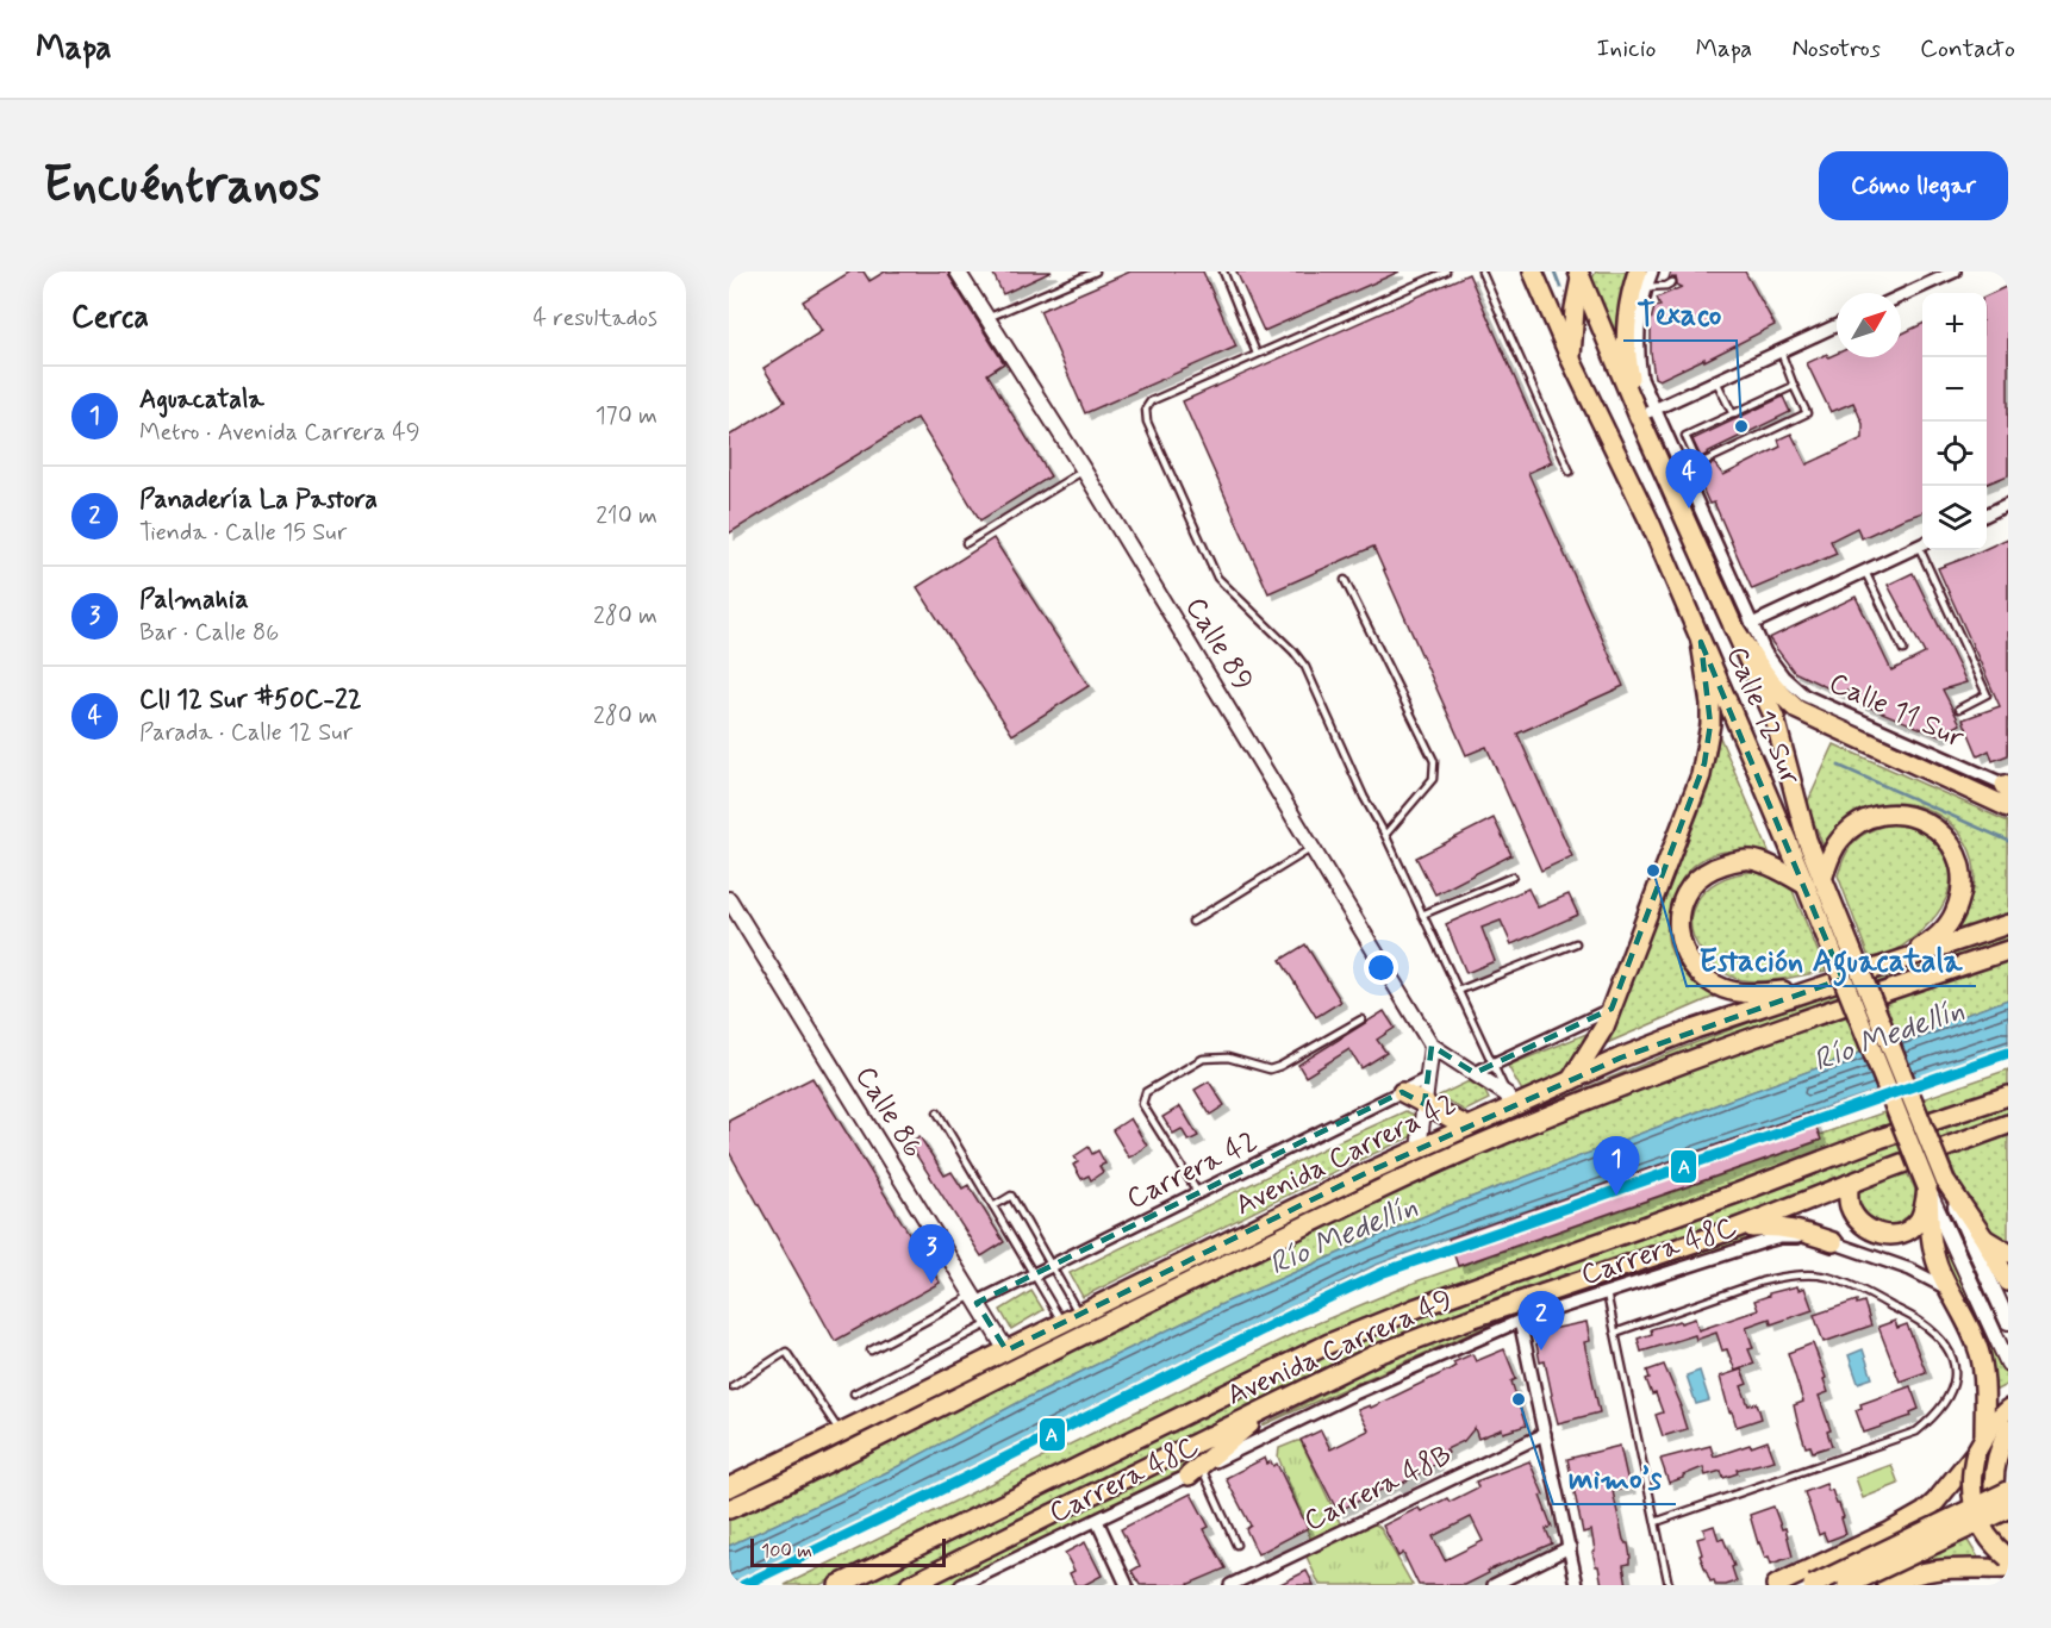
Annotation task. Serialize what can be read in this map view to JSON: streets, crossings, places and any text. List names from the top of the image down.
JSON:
{
  "streets": {
    "main road": ["Calle 12 Sur", "Avenida Carrera 42", "Avenida Carrera 49"],
    "street": [
      "Calle 89",
      "Calle 11 Sur",
      "Calle 86",
      "Carrera 42",
      "Carrera 48C",
      "Carrera 48B"
    ]
  },
  "crossings": [
    ["Calle 89", "Avenida Carrera 42"],
    ["Calle 11 Sur", "Calle 12 Sur"],
    ["Calle 12 Sur", "Carrera 48C"],
    ["Calle 86", "Avenida Carrera 42"],
    ["Calle 86", "Carrera 42"]
  ],
  "water": ["Río Medellín"],
  "places": ["Texaco", "Estación Aguacatala", "mimo’s"],
  "lines": ["transit line A"],
  "scale_bar": "100 m",
  "north": "top right",
  "page": {
    "header": "Mapa",
    "nav": [
      "Inicio",
      "Mapa",
      "Nosotros",
      "Contacto"
    ],
    "buttons": "Cómo llegar",
    "title": "Encuéntranos",
    "heading": ["Cerca", "4 resultados"],
    "map_buttons": ["+", "−"],
    "list": [
      {
        "mark": "1",
        "name": "Aguacatala",
        "note": "Metro · Avenida Carrera 49",
        "value": "170 m"
      },
      {
        "mark": "2",
        "name": "Panadería La Pastora",
        "note": "Tienda · Calle 15 Sur",
        "value": "210 m"
      },
      {
        "mark": "3",
        "name": "Palmahia",
        "note": "Bar · Calle 86",
        "value": "280 m"
      },
      {
        "mark": "4",
        "name": "Cll 12 Sur #50C-22",
        "note": "Parada · Calle 12 Sur",
        "value": "280 m"
      }
    ],
    "pins": [
      "4",
      "1",
      "3",
      "2"
    ],
    "scale": "100 m"
  }
}
